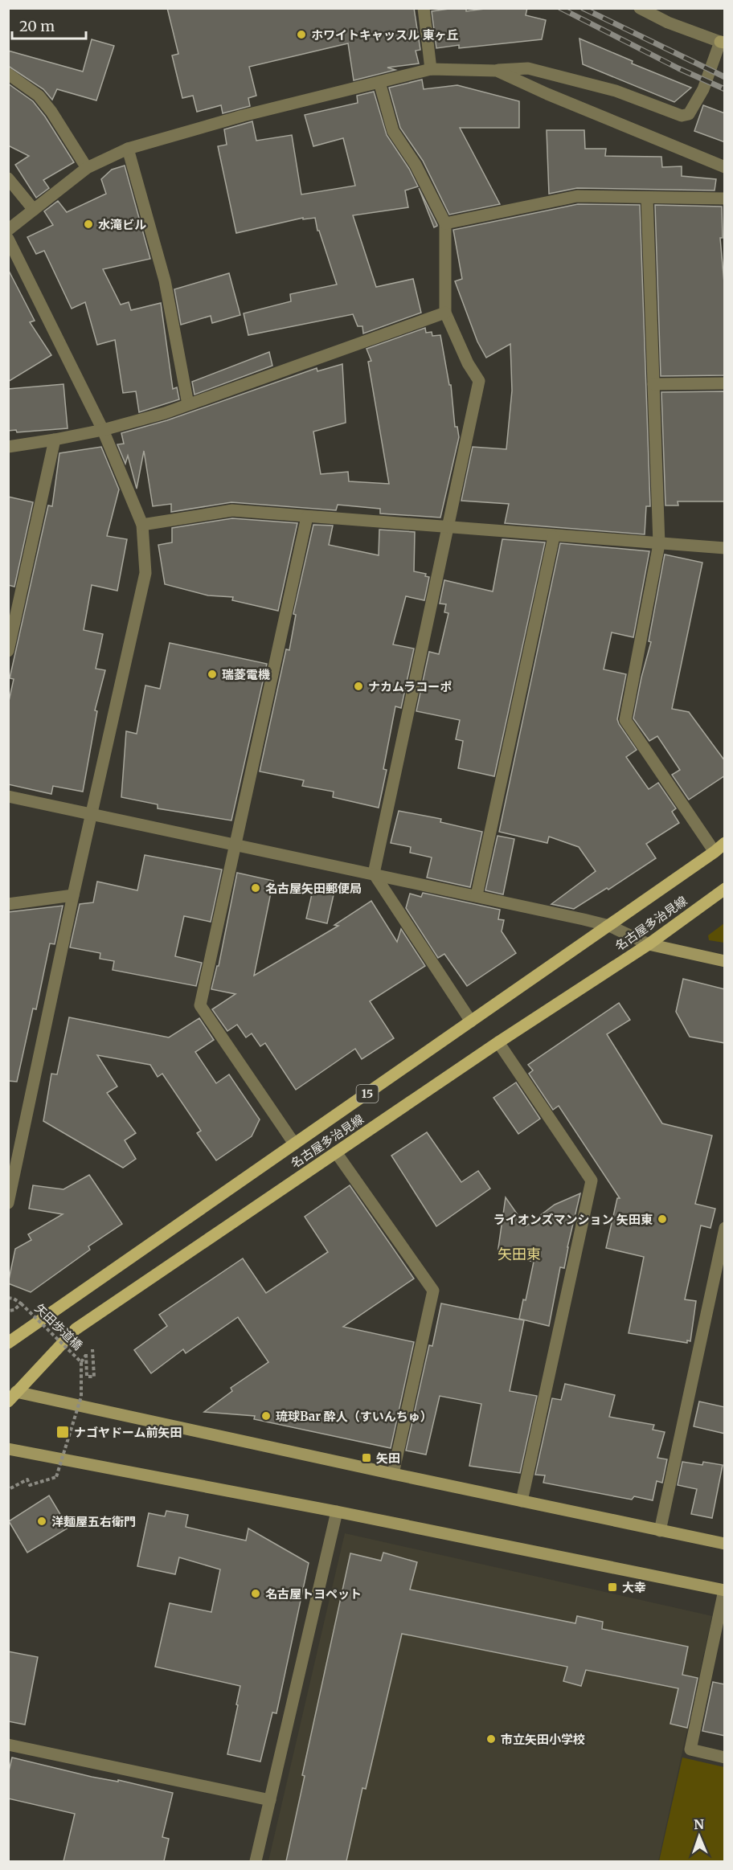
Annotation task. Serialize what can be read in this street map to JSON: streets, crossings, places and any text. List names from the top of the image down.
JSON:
{
  "streets": {
    "main road": ["名古屋多治見線", "15"],
    "path": ["矢田歩道橋"]
  },
  "districts": ["矢田東"],
  "places": {
    "other": [
      "ホワイトキャッスル 東ヶ丘",
      "水滝ビル",
      "瑞菱電機",
      "ナカムラコーポ",
      "名古屋矢田郵便局",
      "ライオンズマンション 矢田東",
      "琉球Bar 酔人（すいんちゅ）",
      "洋麺屋五右衛門",
      "名古屋トヨペット",
      "市立矢田小学校"
    ],
    "transit": ["ナゴヤドーム前矢田", "矢田", "大幸"]
  },
  "scale_bar": "20 m",
  "north": "top"
}
